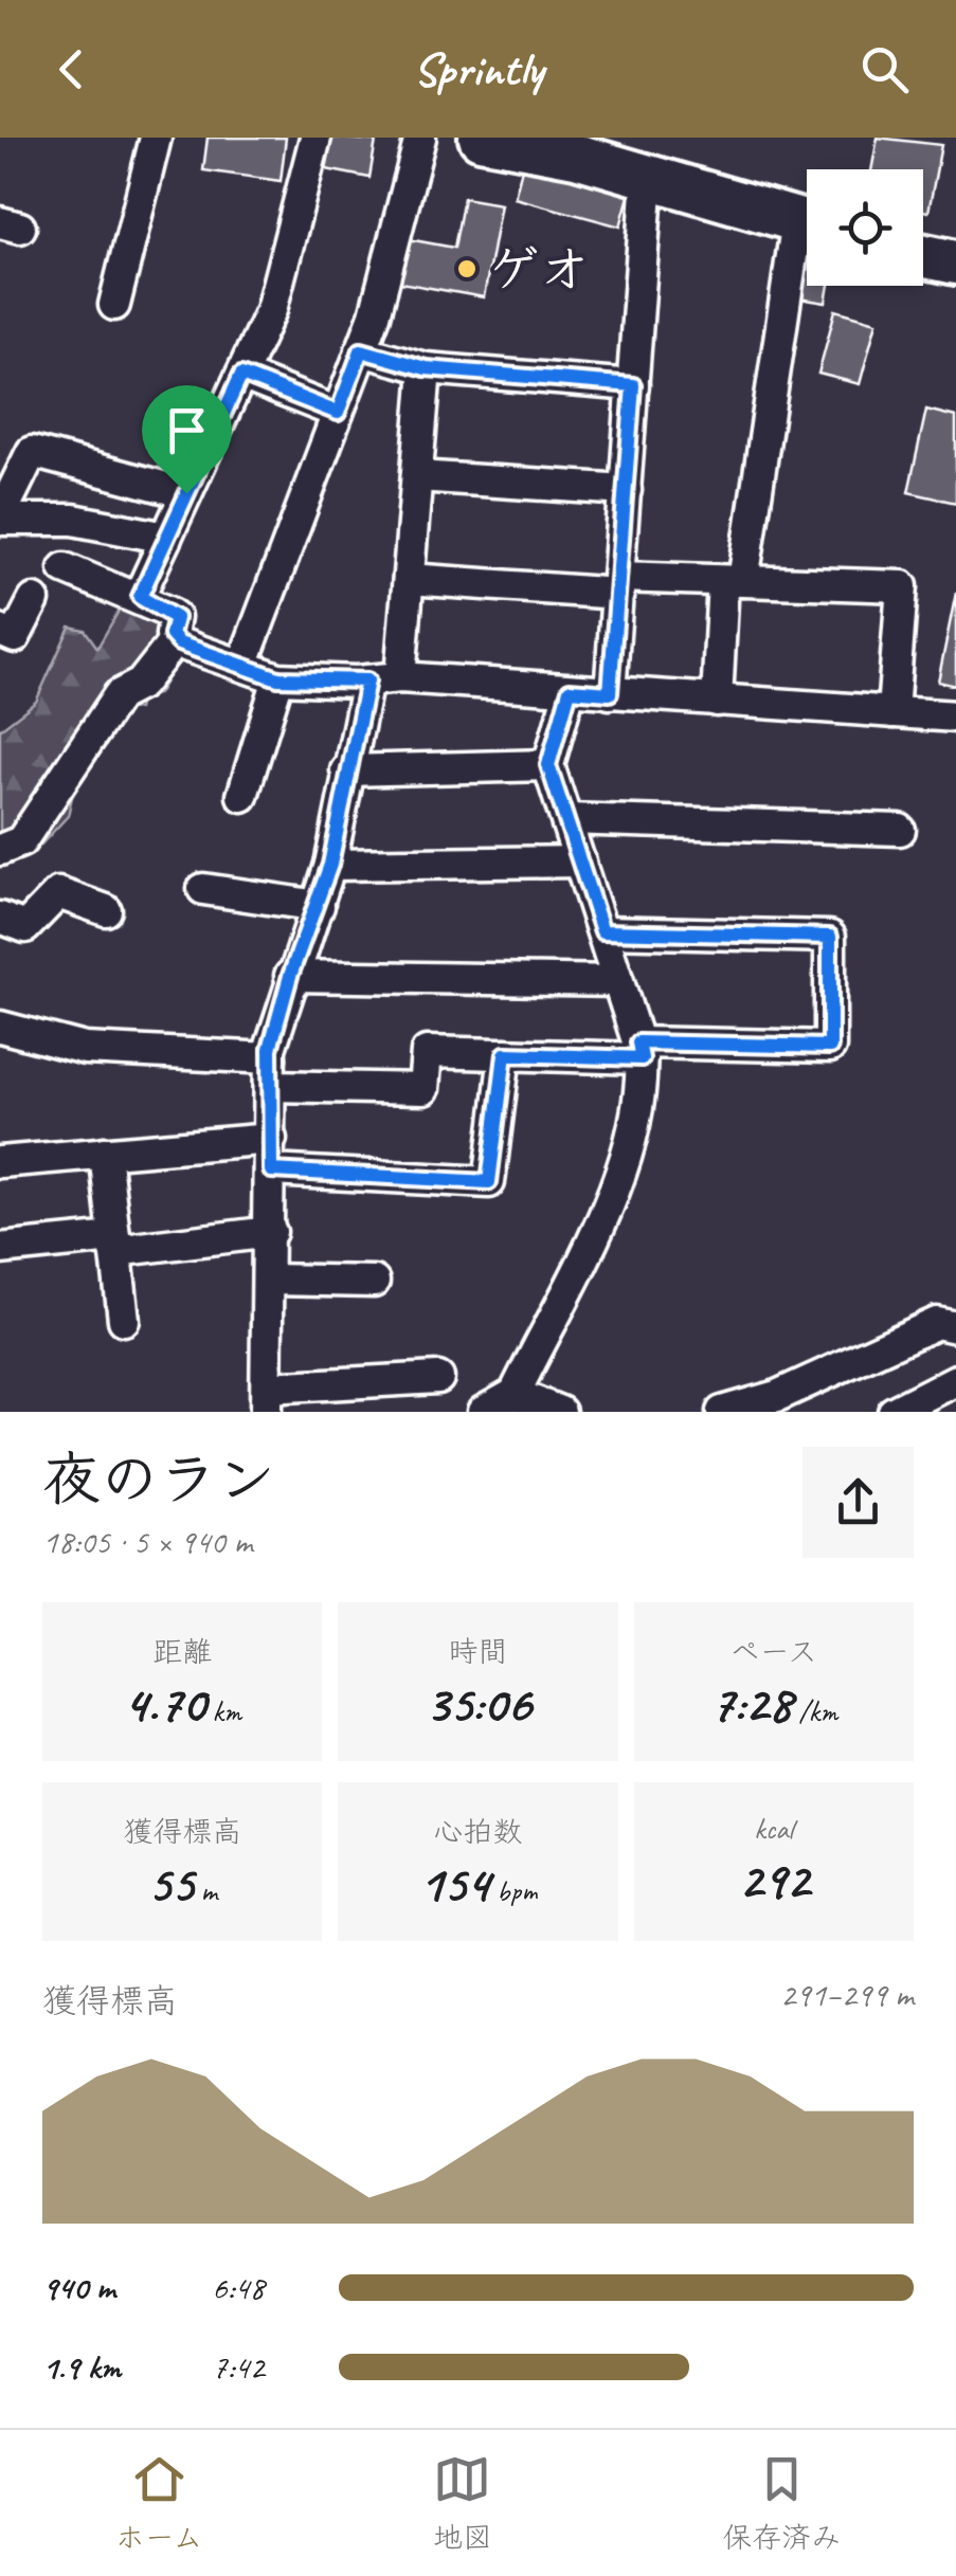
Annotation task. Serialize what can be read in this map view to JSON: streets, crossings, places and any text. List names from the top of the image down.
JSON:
{
  "places": ["ゲオ"],
  "page": {
    "header": "Sprintly",
    "heading": ["夜のラン", "18:05 · 5 × 940 m"],
    "stats": [
      ["距離", "4.70 km"],
      ["時間", "35:06"],
      ["ペース", "7:28 /km"],
      ["獲得標高", "55 m"],
      ["心拍数", "154 bpm"],
      ["kcal", "292"]
    ],
    "chart": ["獲得標高", "291–299 m"],
    "list": [
      {
        "name": "940 m",
        "note": "6:48"
      },
      {
        "name": "1.9 km",
        "note": "7:42"
      }
    ],
    "tabs": ["ホーム", "地図", "保存済み"]
  }
}
